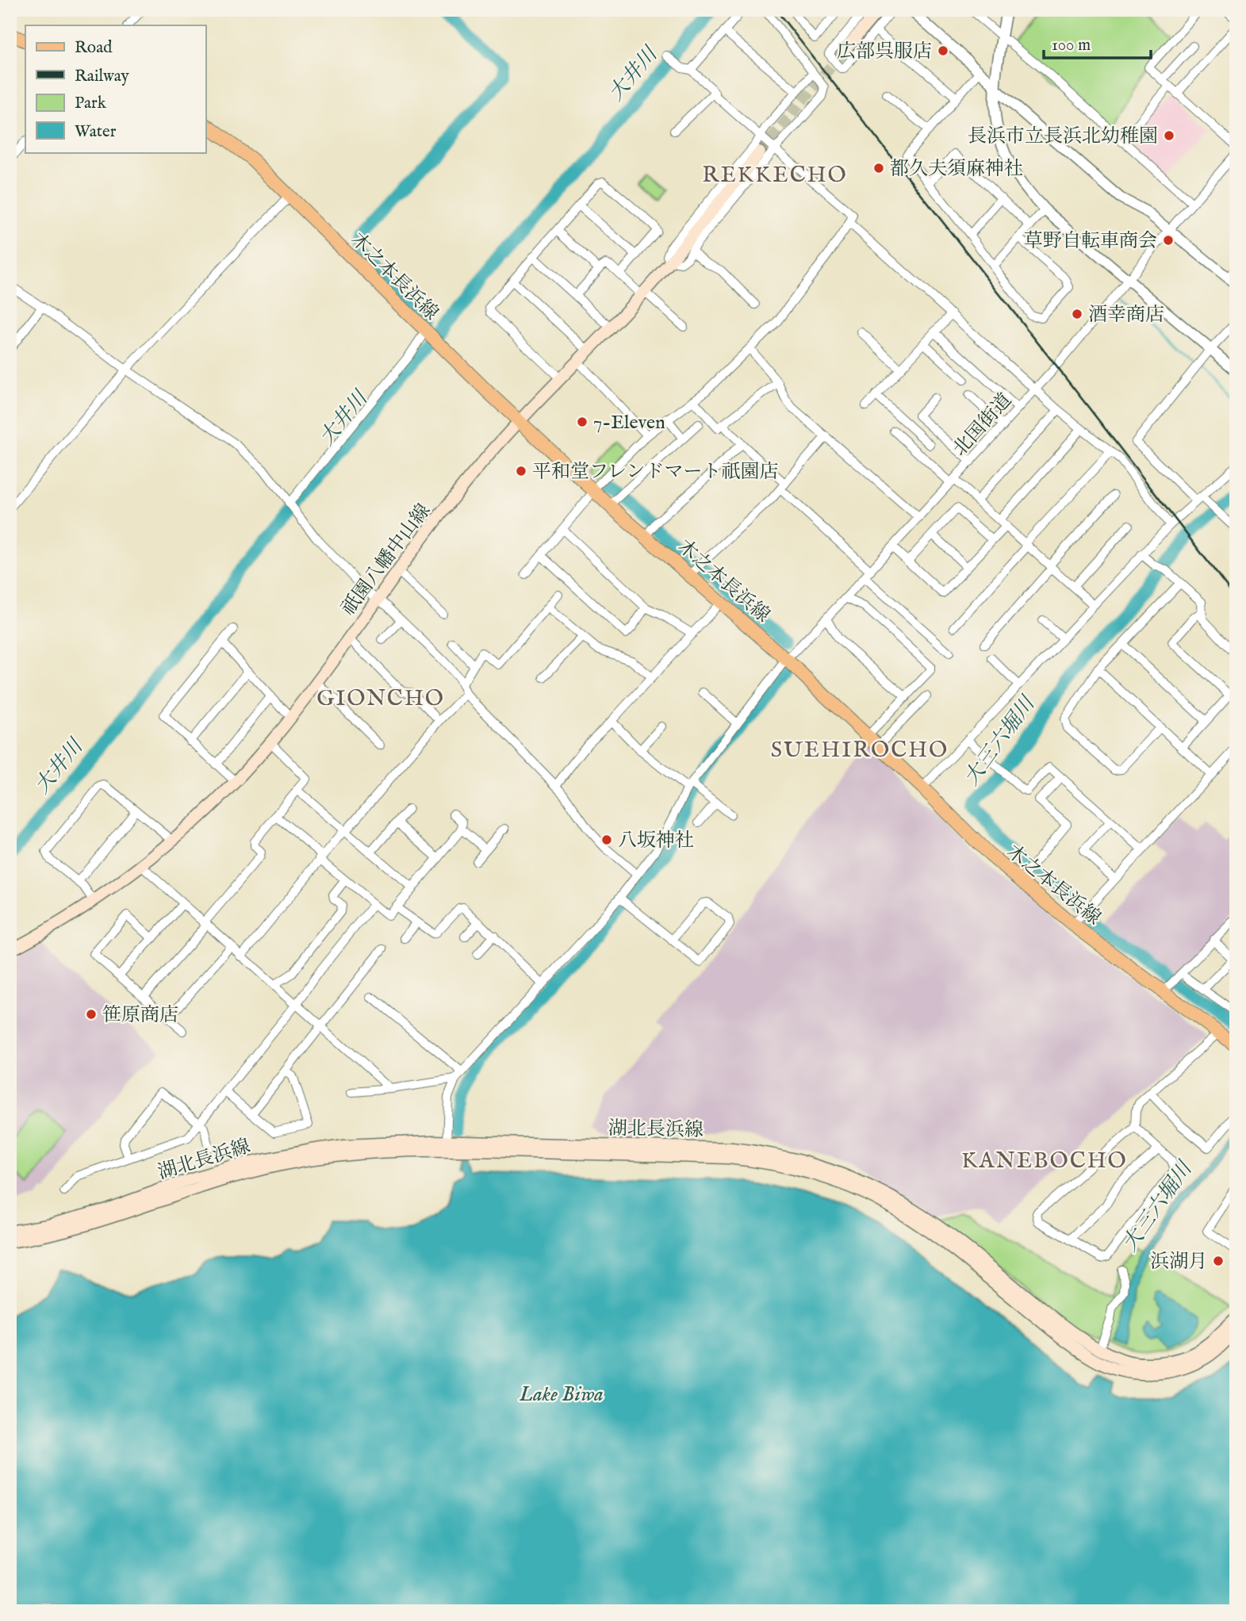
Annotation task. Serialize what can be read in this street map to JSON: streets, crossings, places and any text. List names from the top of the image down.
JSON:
{
  "streets": {
    "main road": ["木之本長浜線", "祇園八幡中山線", "湖北長浜線"],
    "street": ["北国街道"]
  },
  "crossings": [
    ["木之本長浜線", "北国街道"],
    ["木之本長浜線", "祇園八幡中山線"]
  ],
  "districts": [
    "REKKECHO",
    "GIONCHO",
    "SUEHIROCHO",
    "KANEBOCHO"
  ],
  "water": ["大井川", "大三六堀川", "Lake Biwa"],
  "places": [
    "広部呉服店",
    "長浜市立長浜北幼稚園",
    "都久夫須麻神社",
    "草野自転車商会",
    "酒幸商店",
    "7-Eleven",
    "平和堂フレンドマート祇園店",
    "八坂神社",
    "笹原商店",
    "浜湖月"
  ],
  "legend": [
    "Road",
    "Railway",
    "Park",
    "Water"
  ],
  "scale_bar": "100 m"
}
